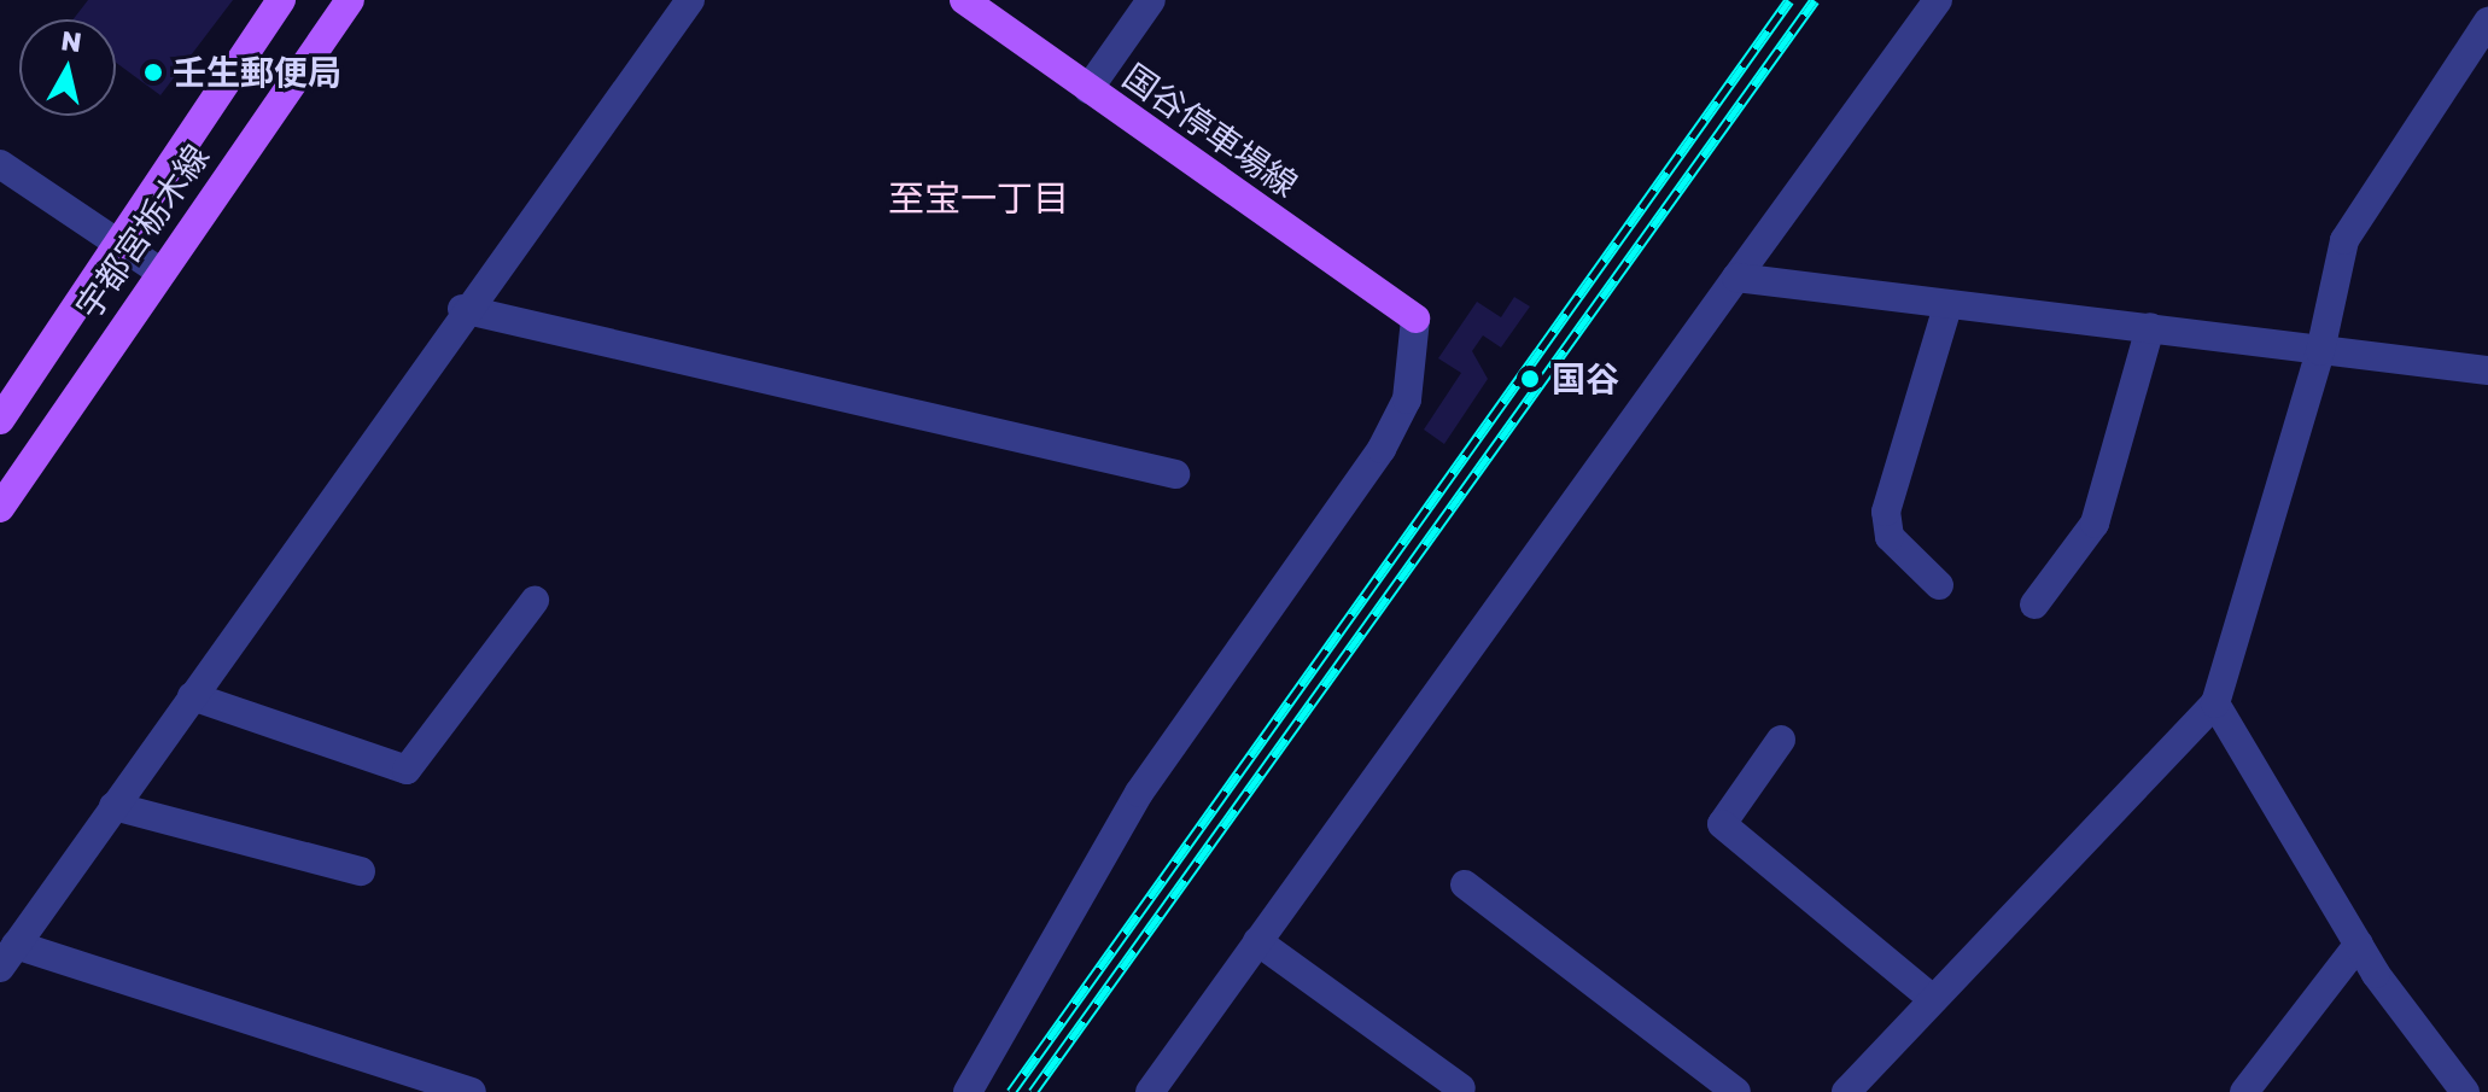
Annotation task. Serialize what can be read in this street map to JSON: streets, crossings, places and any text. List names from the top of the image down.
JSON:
{
  "streets": {
    "main road": ["国谷停車場線", "宇都宮栃木線"]
  },
  "districts": ["至宝一丁目"],
  "places": ["壬生郵便局", "国谷"],
  "north": "top"
}
